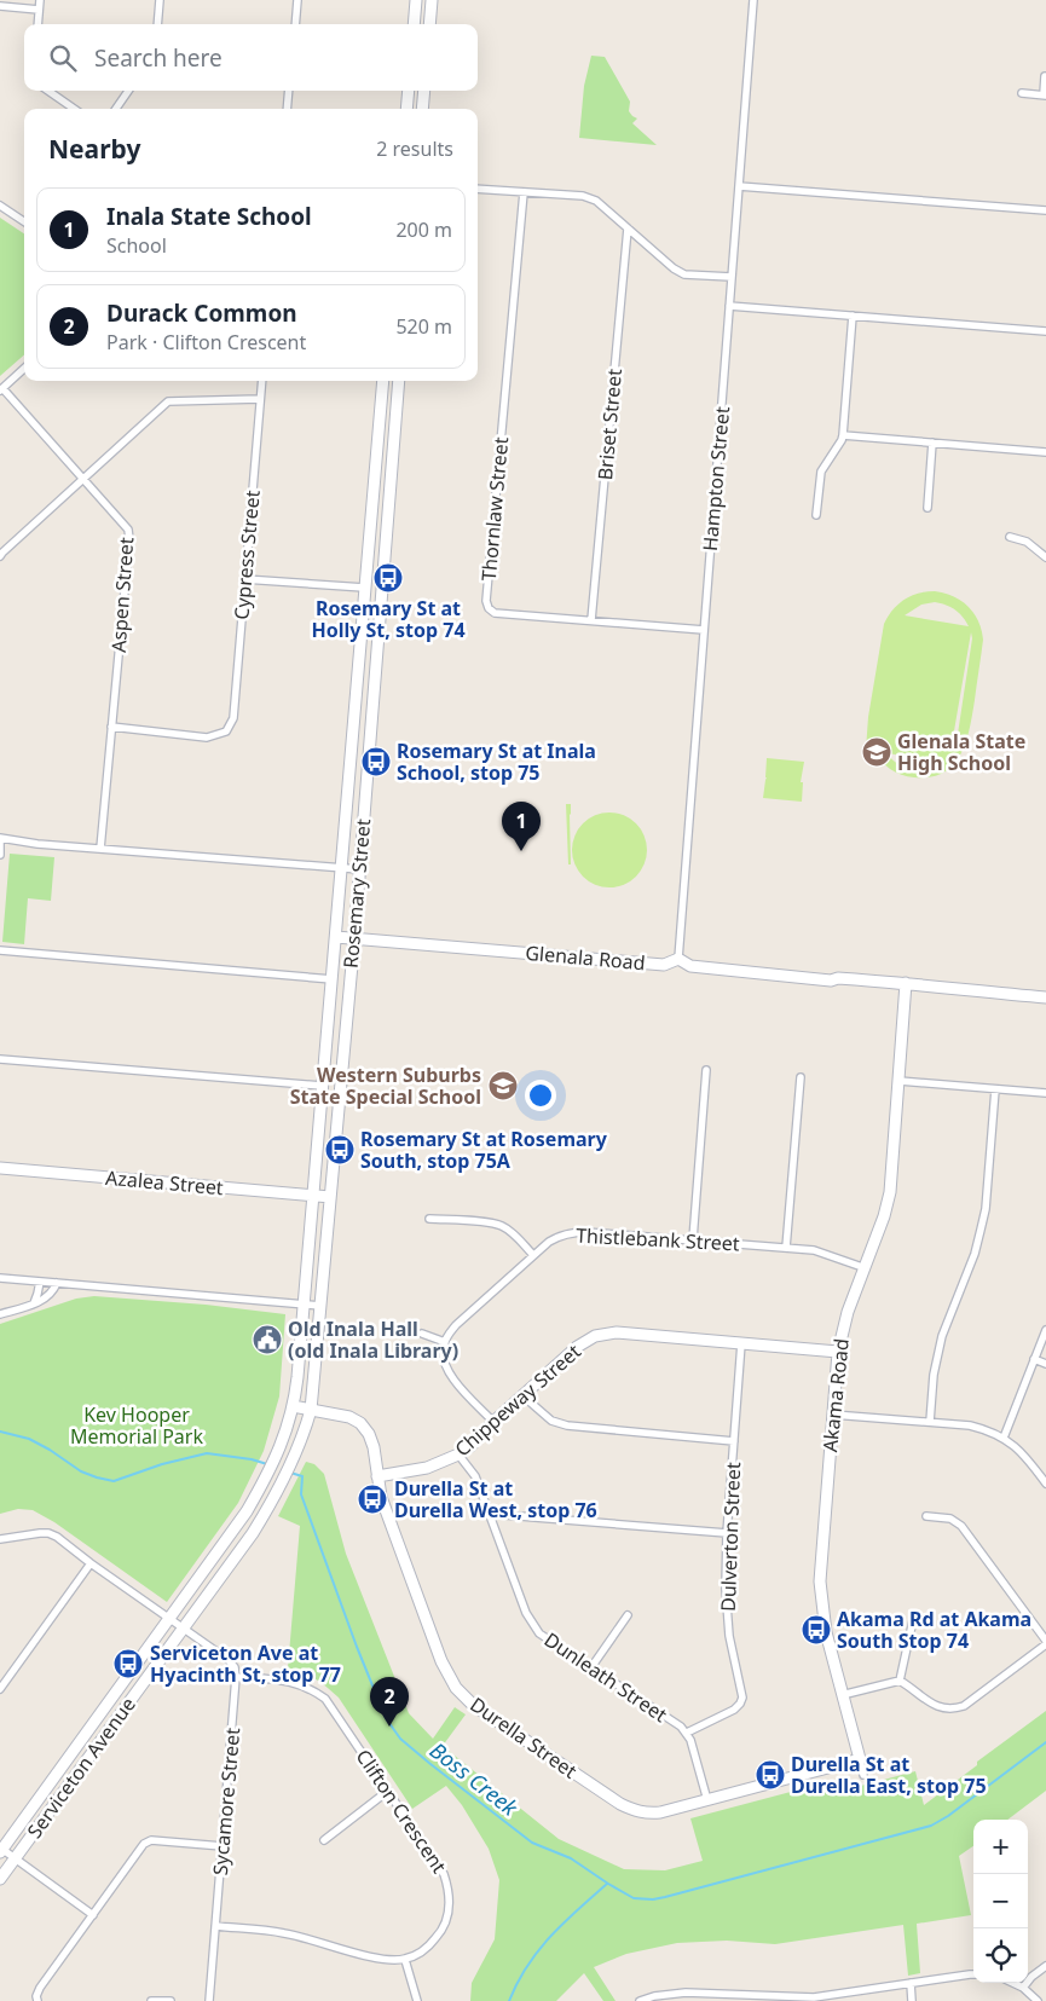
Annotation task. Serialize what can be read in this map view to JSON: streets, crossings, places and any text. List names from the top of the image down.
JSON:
{
  "streets": {
    "main road": [
      "Rosemary Street",
      "Glenala Road",
      "Azalea Street",
      "Akama Road",
      "Chippeway Street",
      "Durella Street",
      "Serviceton Avenue"
    ],
    "street": [
      "Briset Street",
      "Hampton Street",
      "Thornlaw Street",
      "Cypress Street",
      "Aspen Street",
      "Thistlebank Street",
      "Dulverton Street",
      "Dunleath Street",
      "Sycamore Street",
      "Clifton Crescent"
    ]
  },
  "crossings": [
    ["Briset Street", "Thornlaw Street"],
    ["Hampton Street", "Thornlaw Street"],
    ["Hampton Street", "Glenala Road"],
    ["Cypress Street", "Aspen Street"],
    ["Rosemary Street", "Glenala Road"],
    ["Rosemary Street", "Azalea Street"],
    ["Rosemary Street", "Durella Street"],
    ["Rosemary Street", "Serviceton Avenue"],
    ["Glenala Road", "Akama Road"],
    ["Thistlebank Street", "Akama Road"],
    ["Akama Road", "Chippeway Street"],
    ["Akama Road", "Durella Street"],
    ["Chippeway Street", "Dulverton Street"],
    ["Chippeway Street", "Dunleath Street"],
    ["Chippeway Street", "Durella Street"],
    ["Dulverton Street", "Dunleath Street"],
    ["Dunleath Street", "Durella Street"],
    ["Durella Street", "Serviceton Avenue"],
    ["Sycamore Street", "Clifton Crescent"]
  ],
  "water": ["Boss Creek"],
  "parks": ["Kev Hooper Memorial Park"],
  "places": {
    "bus stop": [
      "Rosemary St at Holly St, stop 74",
      "Rosemary St at Inala School, stop 75",
      "Rosemary St at Rosemary South, stop 75A",
      "Durella St at Durella West, stop 76",
      "Akama Rd at Akama South Stop 74",
      "Serviceton Ave at Hyacinth St, stop 77",
      "Durella St at Durella East, stop 75"
    ],
    "school or university": ["Glenala State High School", "Western Suburbs State Special School"],
    "public building": ["Old Inala Hall (old Inala Library)"]
  },
  "page": {
    "search": "Search here",
    "heading": ["Nearby", "2 results"],
    "list": [
      {
        "mark": "1",
        "name": "Inala State School",
        "note": "School",
        "value": "200 m"
      },
      {
        "mark": "2",
        "name": "Durack Common",
        "note": "Park · Clifton Crescent",
        "value": "520 m"
      }
    ],
    "pins": ["1", "2"],
    "map_buttons": ["+", "−"]
  }
}
